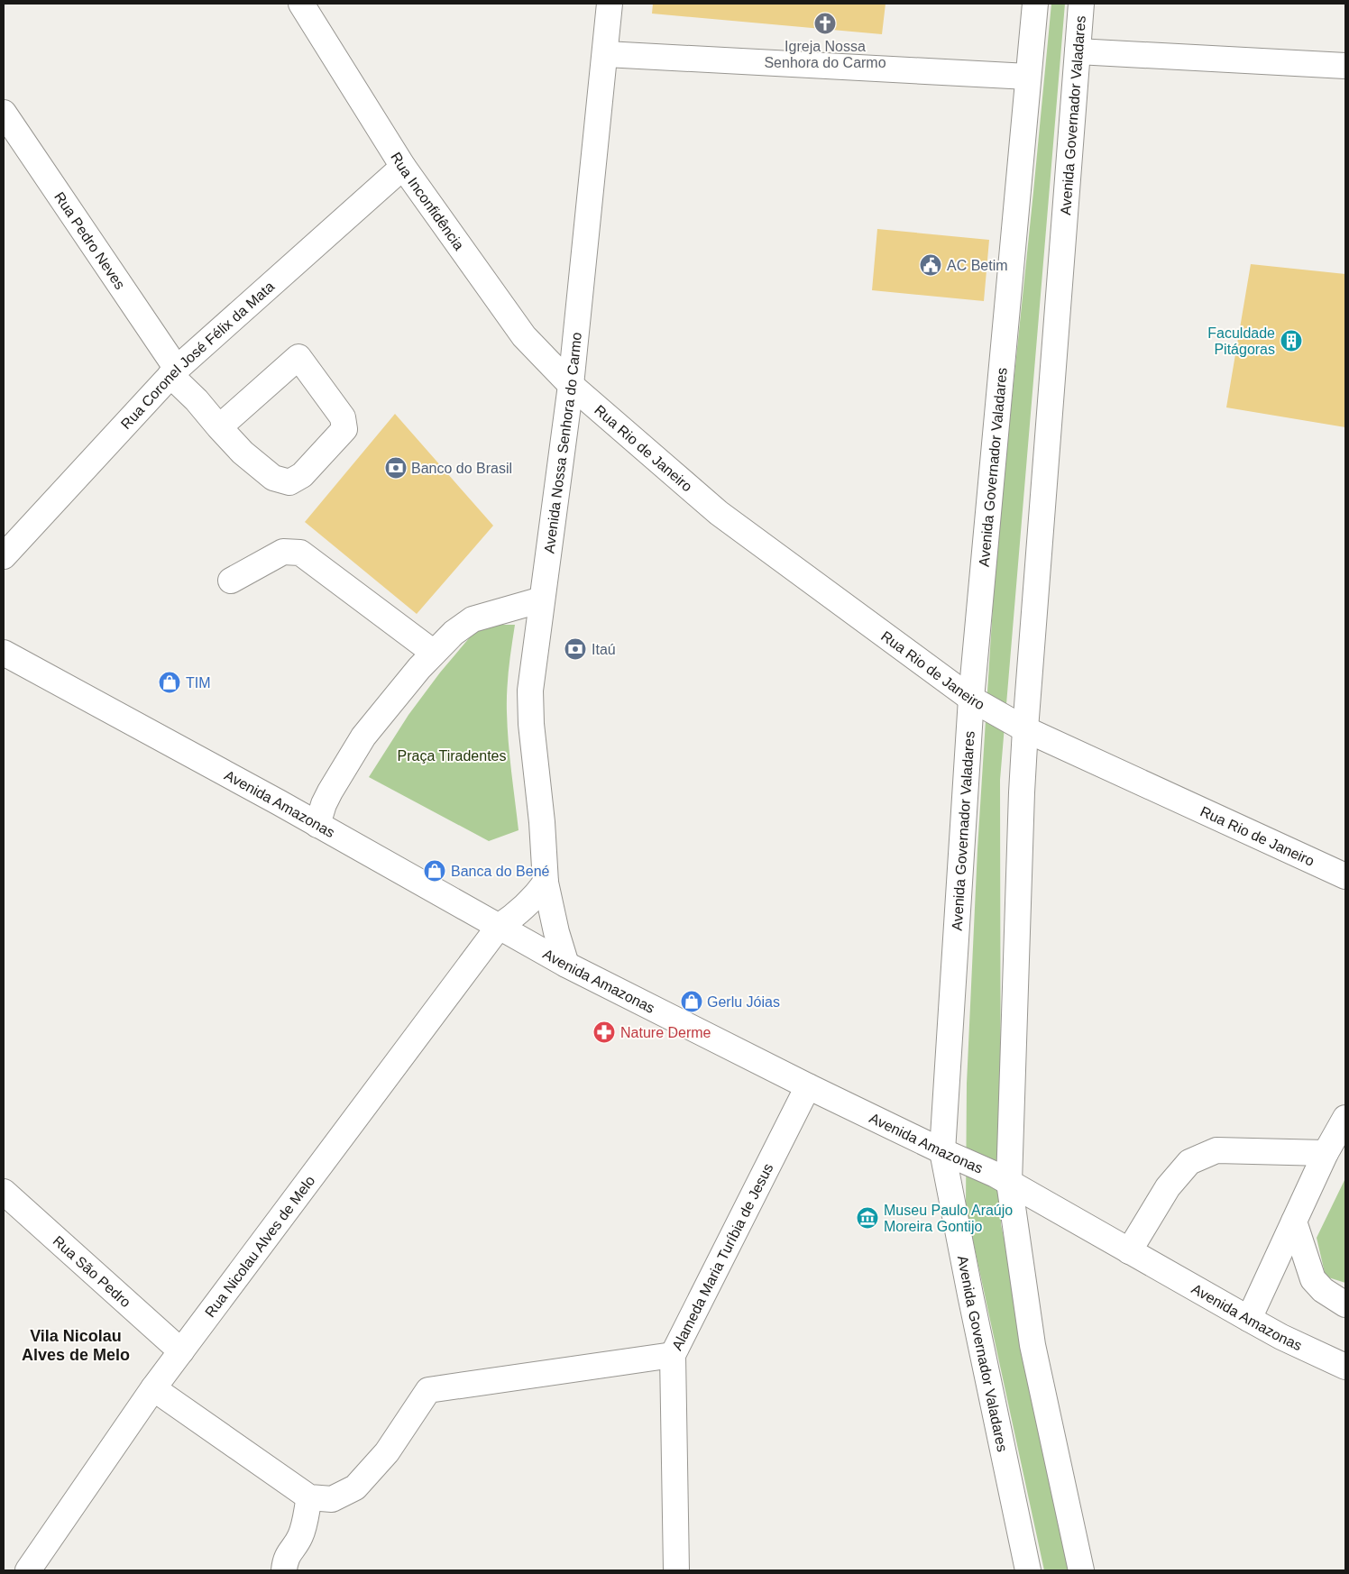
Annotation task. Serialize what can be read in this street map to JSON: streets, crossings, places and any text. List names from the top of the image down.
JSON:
{
  "streets": {
    "street": [
      "Avenida Governador Valadares",
      "Rua Inconfidência",
      "Rua Pedro Neves",
      "Rua Coronel José Félix da Mata",
      "Avenida Nossa Senhora do Carmo",
      "Rua Rio de Janeiro",
      "Avenida Amazonas",
      "Rua Nicolau Alves de Melo",
      "Alameda Maria Turíbia de Jesus",
      "Rua São Pedro"
    ]
  },
  "crossings": [
    ["Avenida Governador Valadares", "Rua Rio de Janeiro"],
    ["Avenida Governador Valadares", "Avenida Amazonas"],
    ["Rua Inconfidência", "Rua Coronel José Félix da Mata"],
    ["Rua Inconfidência", "Avenida Nossa Senhora do Carmo"],
    ["Rua Inconfidência", "Rua Rio de Janeiro"],
    ["Rua Pedro Neves", "Rua Coronel José Félix da Mata"],
    ["Avenida Nossa Senhora do Carmo", "Rua Rio de Janeiro"],
    ["Avenida Nossa Senhora do Carmo", "Avenida Amazonas"],
    ["Avenida Amazonas", "Rua Nicolau Alves de Melo"],
    ["Avenida Amazonas", "Alameda Maria Turíbia de Jesus"],
    ["Rua Nicolau Alves de Melo", "Rua São Pedro"]
  ],
  "districts": ["Vila Nicolau Alves de Melo"],
  "parks": ["Praça Tiradentes"],
  "places": {
    "church": ["Igreja Nossa Senhora do Carmo"],
    "public building": ["AC Betim"],
    "building": ["Faculdade Pitágoras"],
    "bank": ["Banco do Brasil", "Itaú"],
    "shop": ["TIM", "Banca do Bené", "Gerlu Jóias"],
    "pharmacy": ["Nature Derme"],
    "museum": ["Museu Paulo Araújo Moreira Gontijo"]
  }
}
